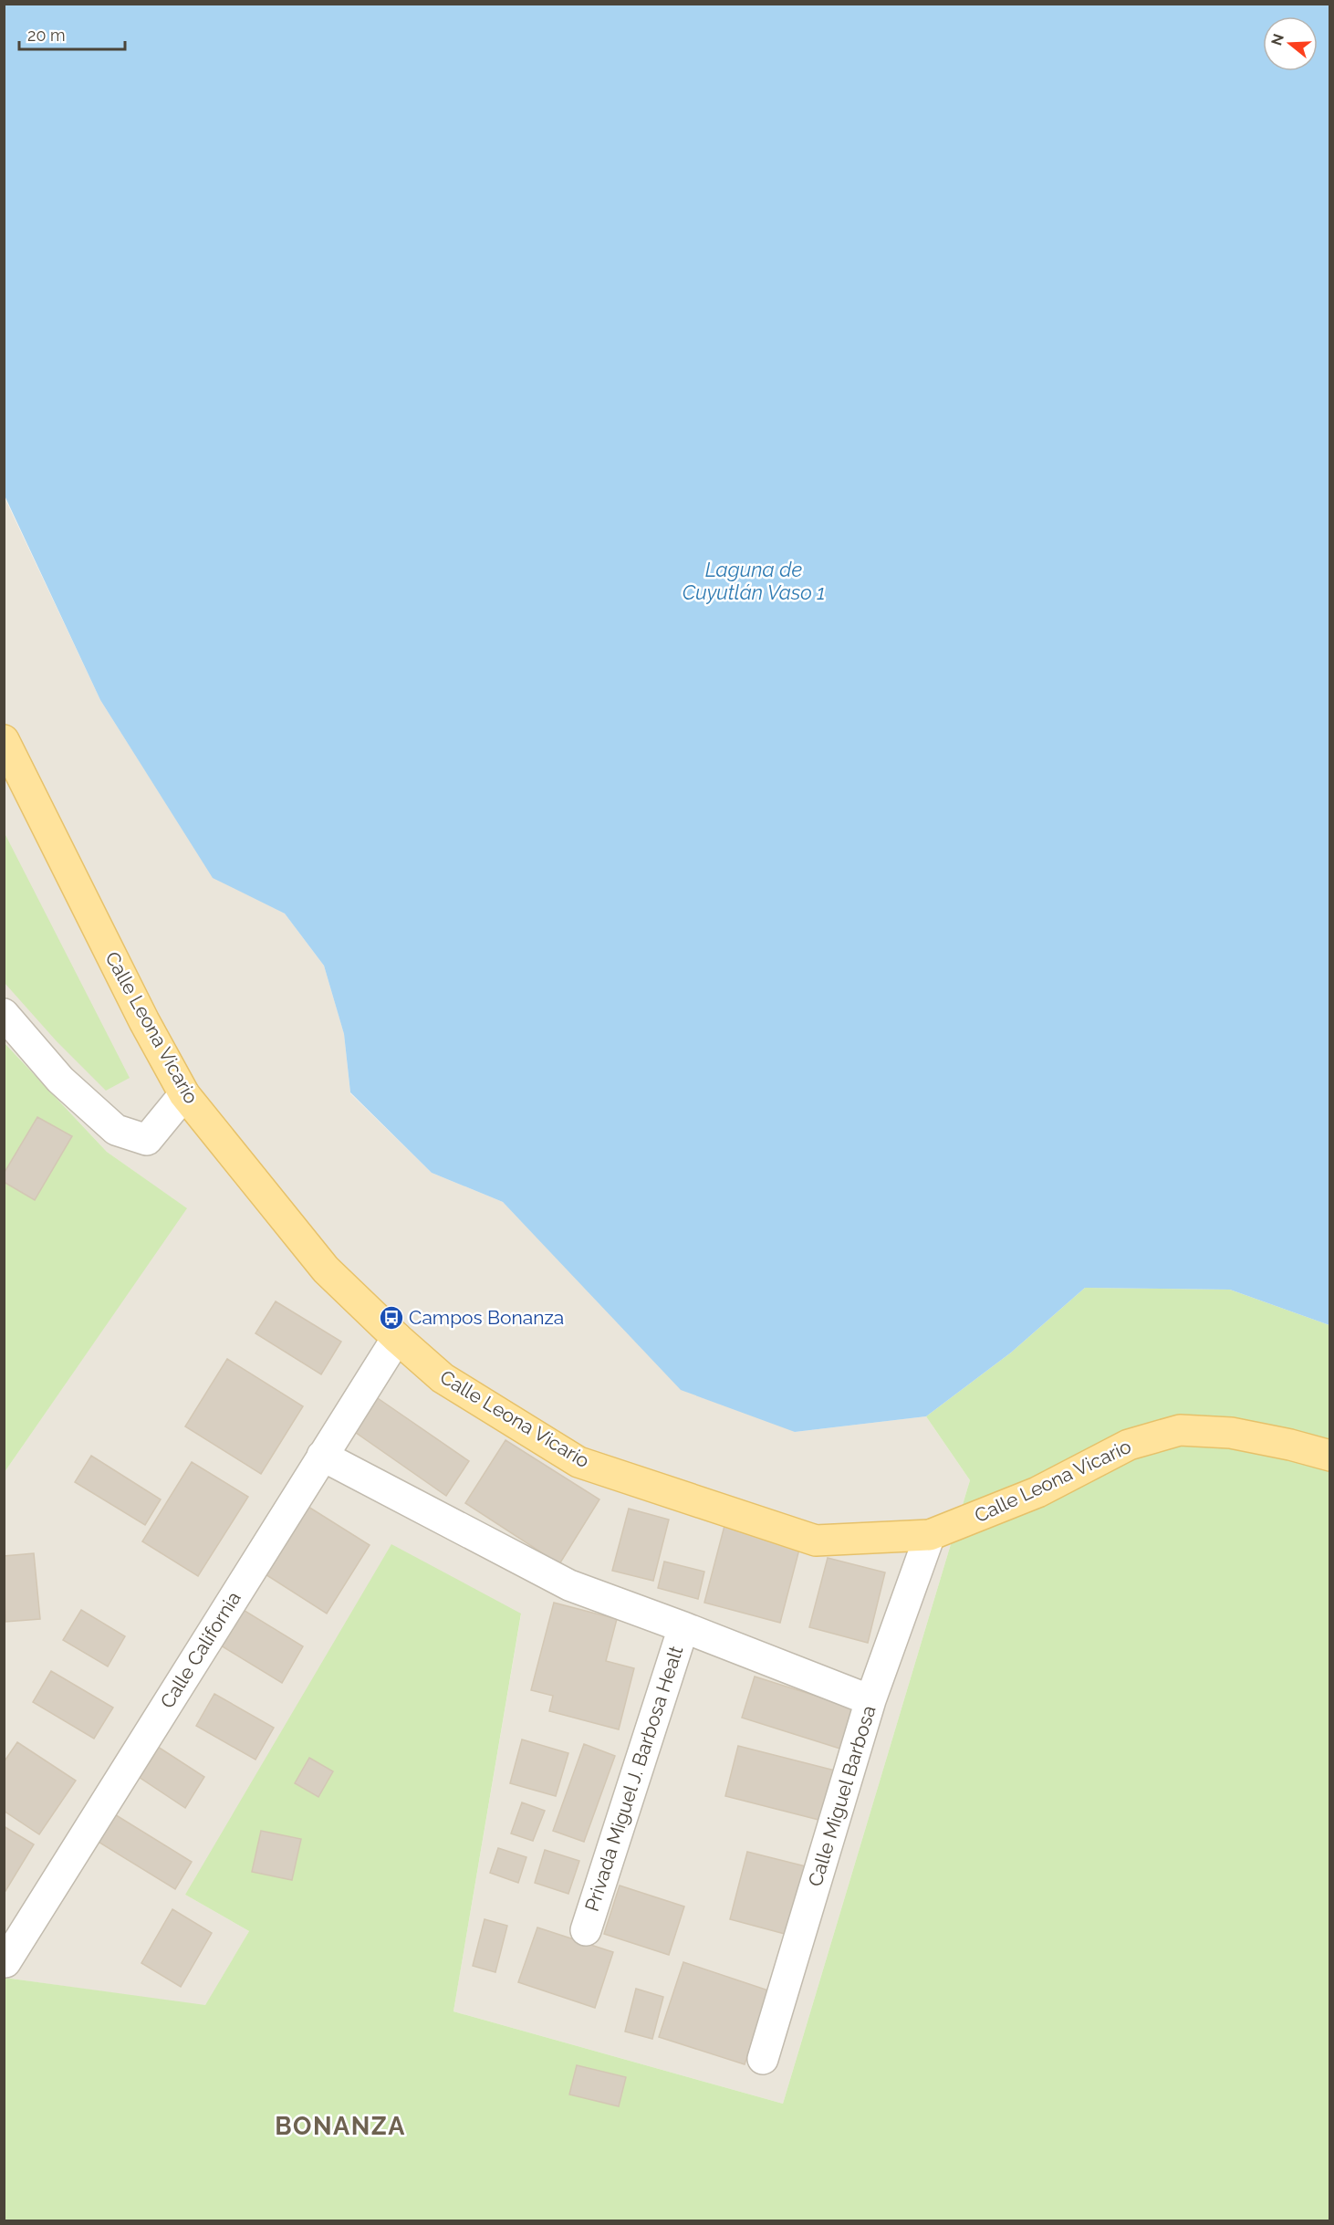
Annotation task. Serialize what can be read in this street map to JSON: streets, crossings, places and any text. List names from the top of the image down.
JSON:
{
  "streets": {
    "main road": ["Calle Leona Vicario"],
    "street": ["Calle California", "Privada Miguel J. Barbosa Healt", "Calle Miguel Barbosa"]
  },
  "crossings": [
    ["Calle Leona Vicario", "Calle California"],
    ["Calle Leona Vicario", "Calle Miguel Barbosa"]
  ],
  "districts": ["BONANZA"],
  "water": ["Laguna de Cuyutlán Vaso 1"],
  "places": {
    "bus stop": ["Campos Bonanza"]
  },
  "scale_bar": "20 m",
  "north": "left"
}
